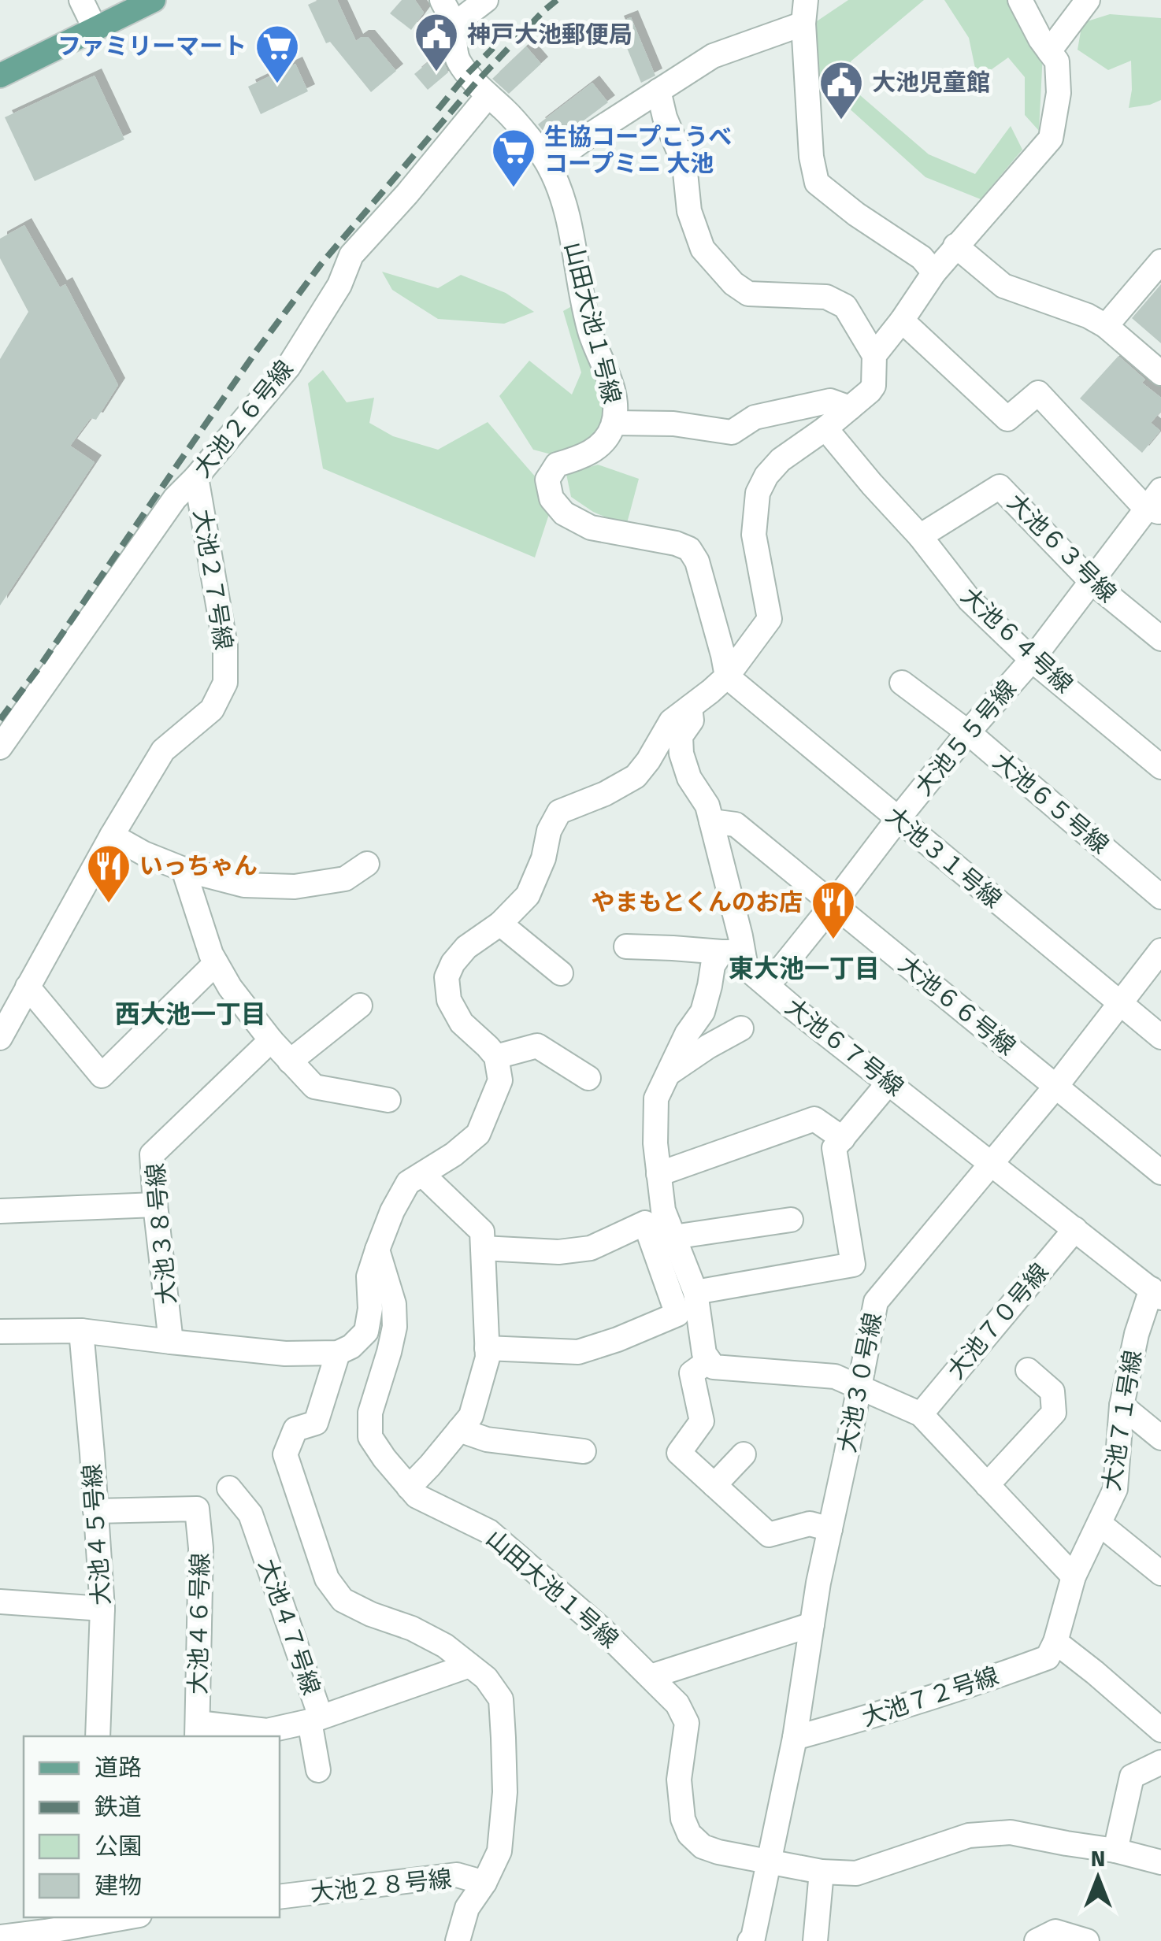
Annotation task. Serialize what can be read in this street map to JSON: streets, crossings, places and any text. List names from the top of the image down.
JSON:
{
  "streets": {
    "street": [
      "山田大池１号線",
      "大池２６号線",
      "大池６３号線",
      "大池２７号線",
      "大池６４号線",
      "大池５５号線",
      "大池６５号線",
      "大池３１号線",
      "大池６６号線",
      "大池６７号線",
      "大池３８号線",
      "大池７０号線",
      "大池３０号線",
      "大池７１号線",
      "大池４５号線",
      "大池４６号線",
      "大池４７号線",
      "大池７２号線",
      "大池２８号線"
    ]
  },
  "crossings": [
    ["山田大池１号線", "大池２６号線"],
    ["山田大池１号線", "大池３１号線"],
    ["山田大池１号線", "大池３０号線"],
    ["大池２６号線", "大池２７号線"],
    ["大池６３号線", "大池６４号線"],
    ["大池６３号線", "大池５５号線"],
    ["大池６４号線", "大池５５号線"],
    ["大池５５号線", "大池６５号線"],
    ["大池５５号線", "大池３１号線"],
    ["大池５５号線", "大池６６号線"],
    ["大池５５号線", "大池６７号線"],
    ["大池３１号線", "大池３０号線"],
    ["大池６６号線", "大池６７号線"],
    ["大池６６号線", "大池３０号線"],
    ["大池６７号線", "大池７０号線"],
    ["大池６７号線", "大池３０号線"],
    ["大池６７号線", "大池７１号線"],
    ["大池３８号線", "大池４５号線"],
    ["大池３０号線", "大池７２号線"],
    ["大池７１号線", "大池７２号線"],
    ["大池４５号線", "大池４６号線"]
  ],
  "districts": ["東大池一丁目", "西大池一丁目"],
  "places": {
    "public building": ["神戸大池郵便局", "大池児童館"],
    "supermarket": ["ファミリーマート", "生協コープこうべ コープミニ 大池"],
    "restaurant": ["いっちゃん", "やまもとくんのお店"]
  },
  "legend": [
    "道路",
    "鉄道",
    "公園",
    "建物"
  ],
  "north": "top"
}
